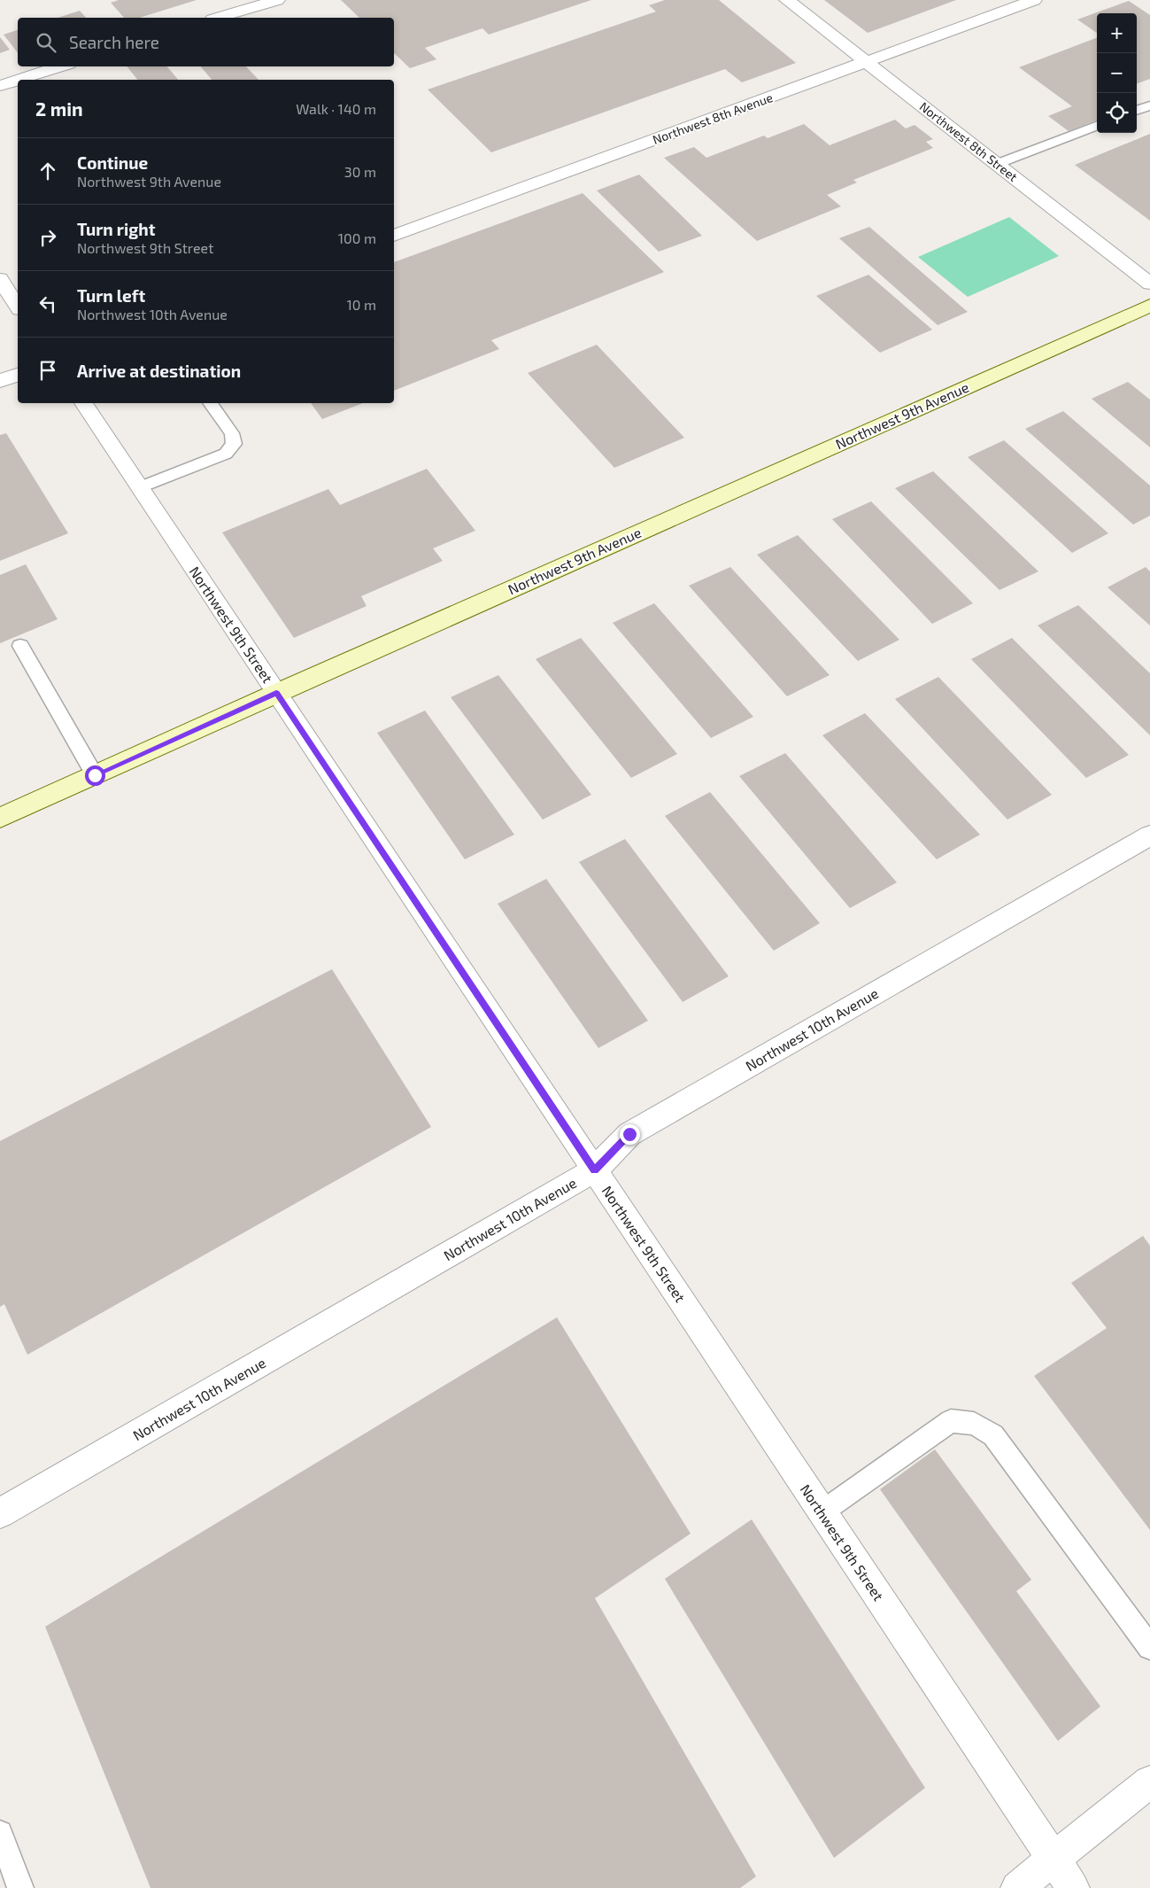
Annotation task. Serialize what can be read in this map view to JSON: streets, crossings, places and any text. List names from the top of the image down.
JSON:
{
  "streets": {
    "main road": ["Northwest 9th Avenue"],
    "street": [
      "Northwest 8th Avenue",
      "Northwest 8th Street",
      "Northwest 9th Street",
      "Northwest 10th Avenue"
    ]
  },
  "crossings": [
    ["Northwest 8th Avenue", "Northwest 8th Street"],
    ["Northwest 9th Avenue", "Northwest 9th Street"],
    ["Northwest 9th Street", "Northwest 10th Avenue"]
  ],
  "page": {
    "map_buttons": ["+", "−"],
    "search": "Search here",
    "heading": ["2 min", "Walk · 140 m"],
    "list": [
      ["Continue", "Northwest 9th Avenue", "30 m"],
      ["Turn right", "Northwest 9th Street", "100 m"],
      ["Turn left", "Northwest 10th Avenue", "10 m"],
      "Arrive at destination"
    ]
  }
}
